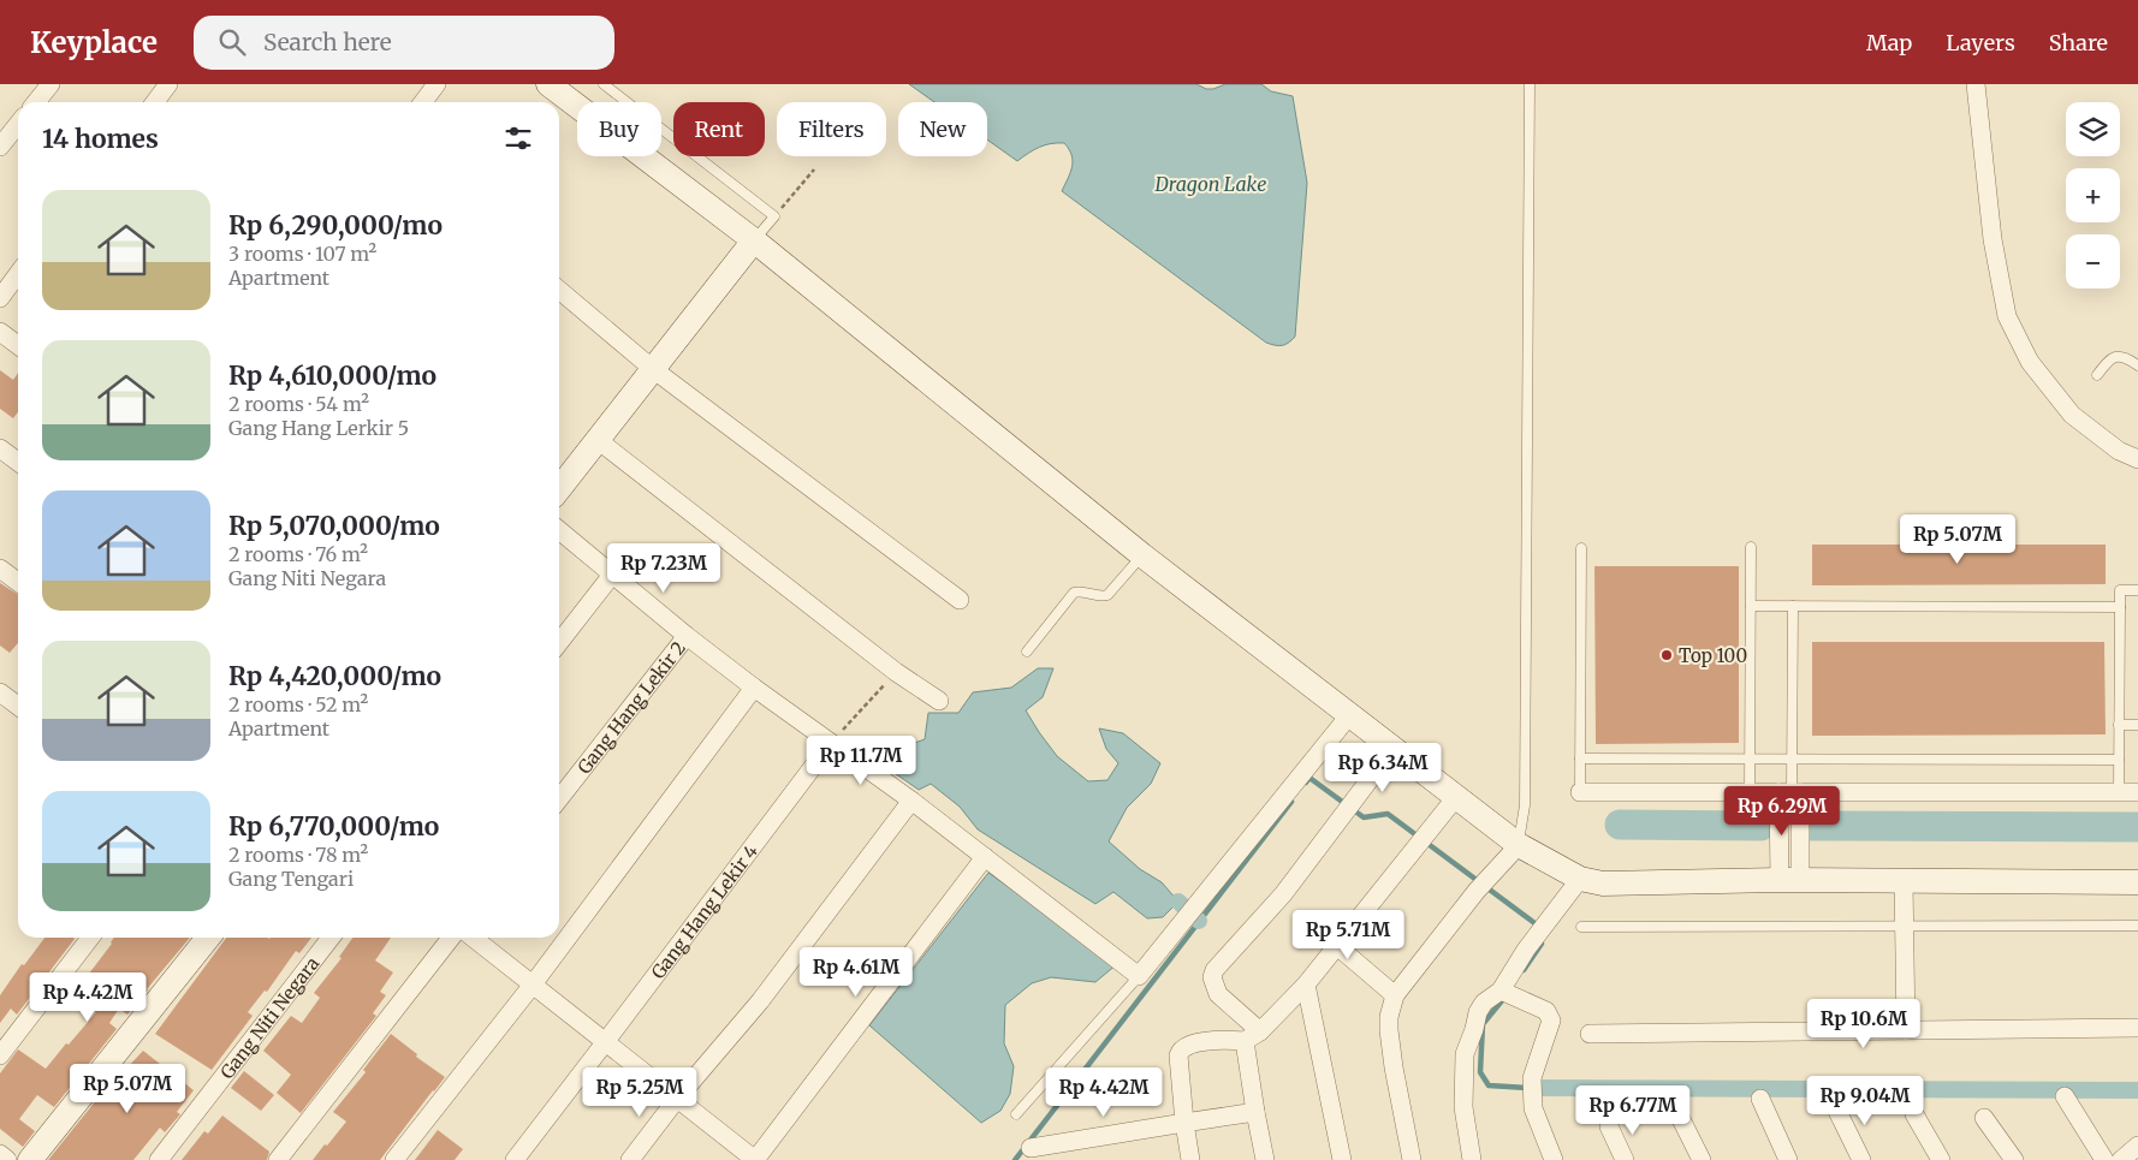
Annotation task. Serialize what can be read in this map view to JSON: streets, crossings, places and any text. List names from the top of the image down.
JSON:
{
  "streets": {
    "street": ["Gang Hang Lekir 2", "Gang Hang Lekir 4", "Gang Niti Negara"]
  },
  "water": ["Dragon Lake"],
  "places": ["Top 100"],
  "page": {
    "header": "Keyplace",
    "search": "Search here",
    "nav": ["Map", "Layers", "Share"],
    "map_buttons": ["+", "−"],
    "chip": [
      "Buy",
      "Rent",
      "Filters",
      "New"
    ],
    "heading": "14 homes",
    "list": [
      {
        "name": "Rp 6,290,000/mo",
        "note": "3 rooms · 107 m² · Apartment"
      },
      {
        "name": "Rp 4,610,000/mo",
        "note": "2 rooms · 54 m² · Gang Hang Lerkir 5"
      },
      {
        "name": "Rp 5,070,000/mo",
        "note": "2 rooms · 76 m² · Gang Niti Negara"
      },
      {
        "name": "Rp 4,420,000/mo",
        "note": "2 rooms · 52 m² · Apartment"
      },
      {
        "name": "Rp 6,770,000/mo",
        "note": "2 rooms · 78 m² · Gang Tengari"
      }
    ],
    "price": [
      "Rp 5.07M",
      "Rp 7.23M",
      "Rp 11.7M",
      "Rp 6.34M",
      "Rp 6.29M",
      "Rp 5.71M",
      "Rp 4.61M",
      "Rp 4.42M",
      "Rp 10.6M",
      "Rp 5.07M",
      "Rp 5.25M",
      "Rp 4.42M",
      "Rp 9.04M",
      "Rp 6.77M"
    ]
  }
}
